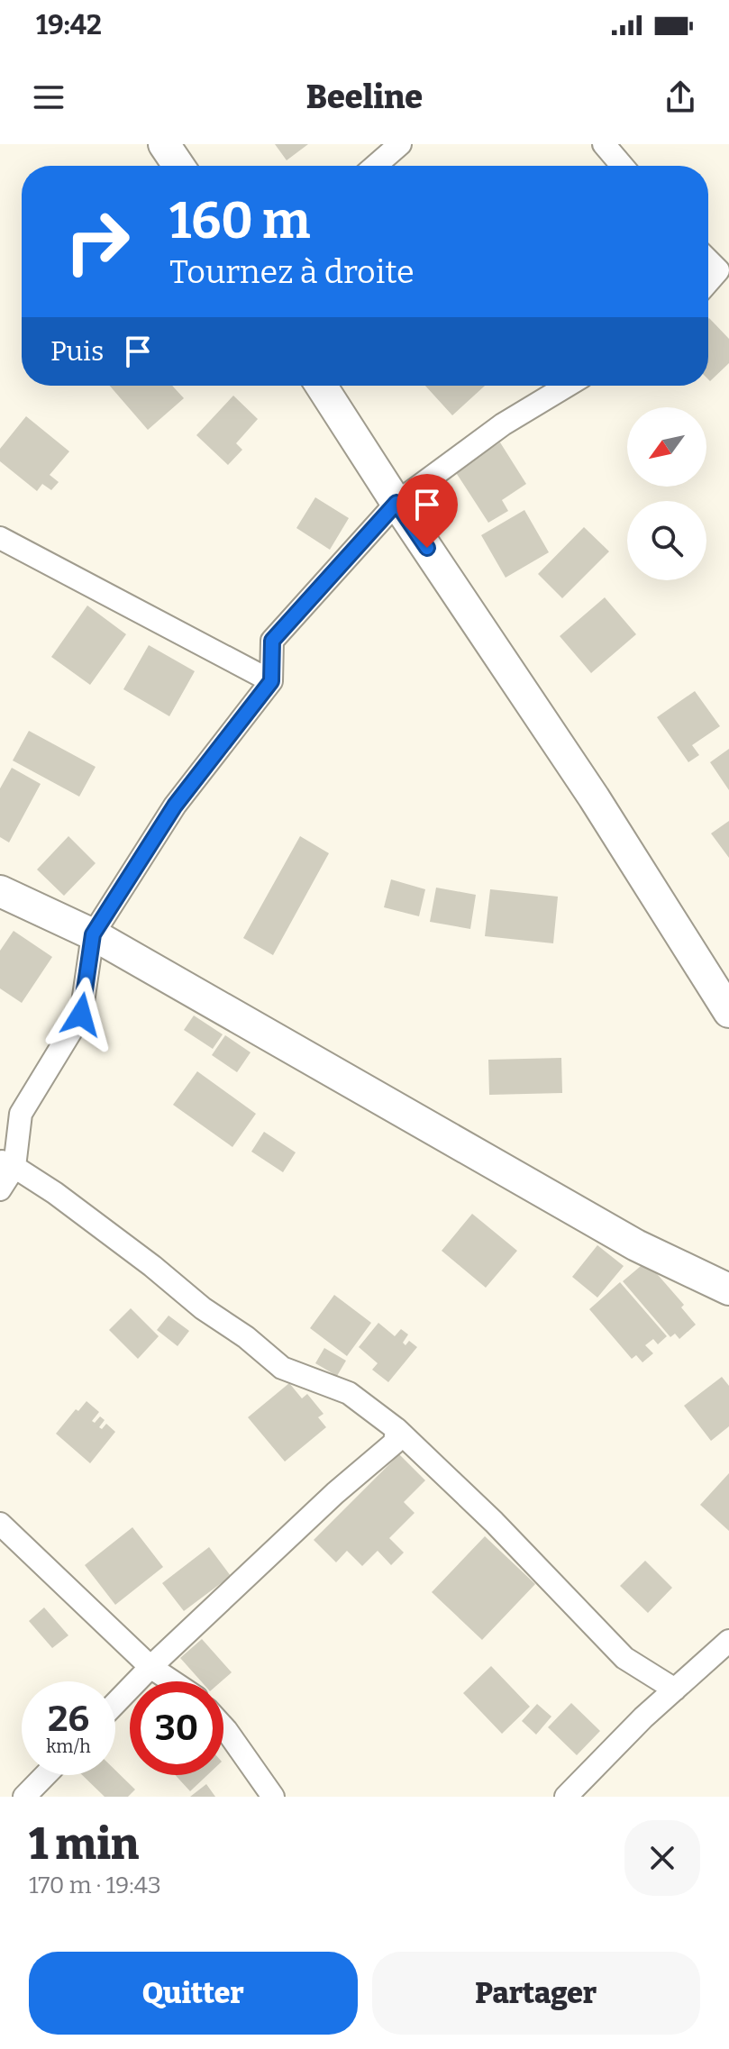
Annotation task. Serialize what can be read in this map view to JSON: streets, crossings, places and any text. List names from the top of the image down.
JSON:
{
  "north": "bottom left",
  "page": {
    "status": "19:42",
    "header": "Beeline",
    "turn": ["160 m", "Tournez à droite"],
    "then": "Puis",
    "speed": "26 km/h",
    "limit": "30",
    "heading": ["1 min", "170 m · 19:43"],
    "buttons": ["Quitter", "Partager"]
  }
}
